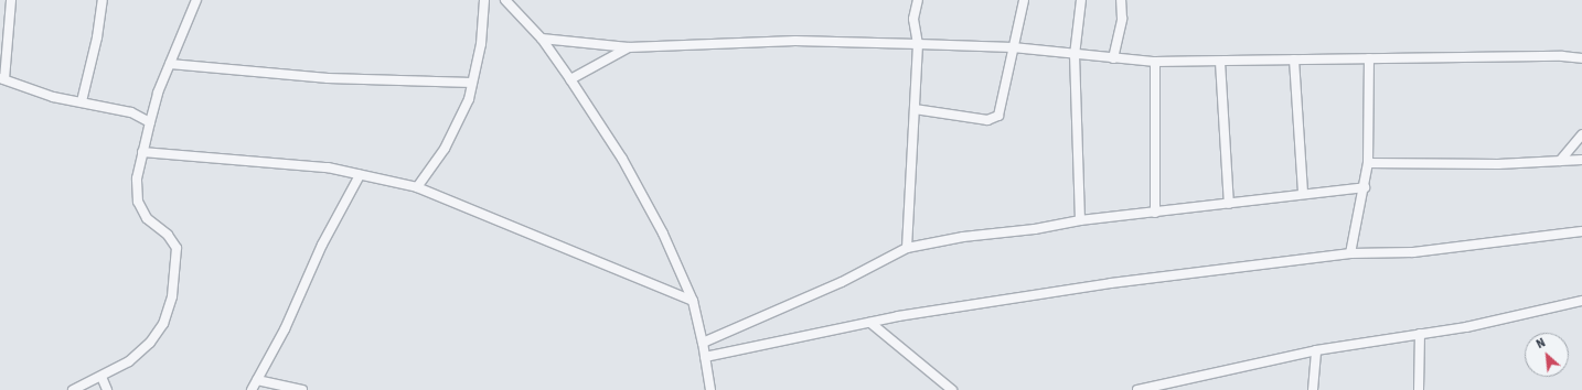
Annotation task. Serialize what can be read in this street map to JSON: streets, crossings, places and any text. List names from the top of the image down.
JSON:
{
  "north": "top left"
}
